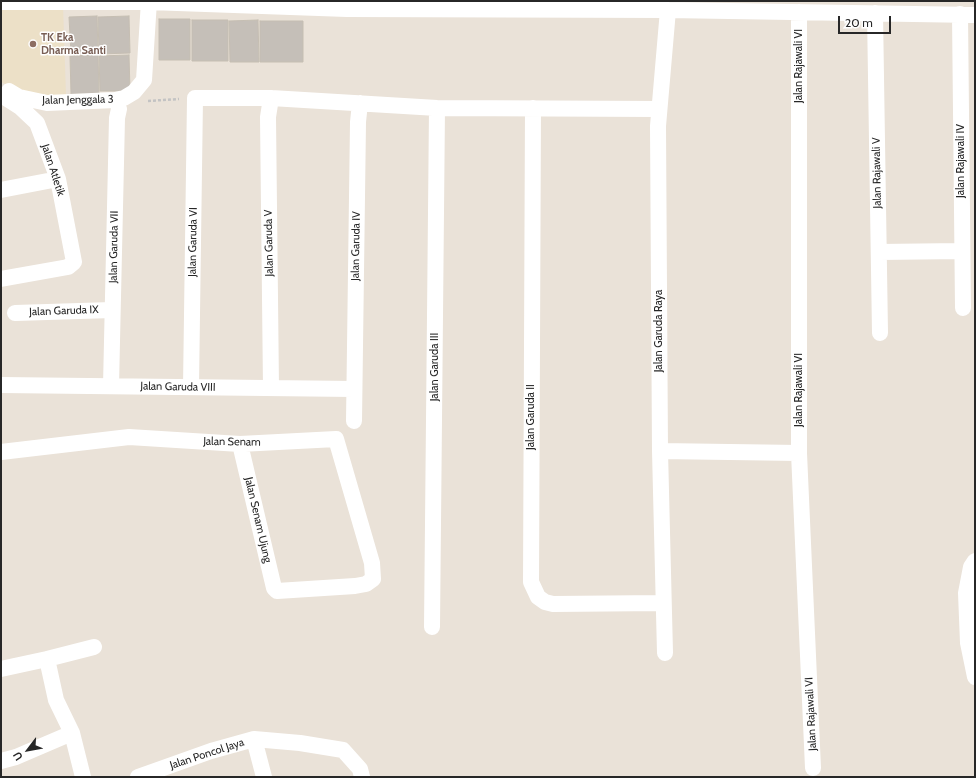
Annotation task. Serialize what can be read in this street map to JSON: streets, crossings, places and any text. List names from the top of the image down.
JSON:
{
  "streets": {
    "street": [
      "Jalan Rajawali VI",
      "Jalan Jenggala 3",
      "Jalan Rajawali IV",
      "Jalan Atletik",
      "Jalan Rajawali V",
      "Jalan Garuda VI",
      "Jalan Garuda V",
      "Jalan Garuda IV",
      "Jalan Garuda VII",
      "Jalan Garuda IX",
      "Jalan Garuda Raya",
      "Jalan Garuda III",
      "Jalan Garuda VIII",
      "Jalan Garuda II",
      "Jalan Senam",
      "Jalan Senam Ujung",
      "Jalan Poncol Jaya"
    ]
  },
  "crossings": [
    ["Jalan Garuda VI", "Jalan Garuda VIII"],
    ["Jalan Garuda V", "Jalan Garuda VIII"],
    ["Jalan Garuda IV", "Jalan Garuda VIII"],
    ["Jalan Garuda VII", "Jalan Garuda IX"],
    ["Jalan Garuda VII", "Jalan Garuda VIII"],
    ["Jalan Garuda Raya", "Jalan Garuda II"],
    ["Jalan Senam", "Jalan Senam Ujung"]
  ],
  "places": ["TK Eka Dharma Santi"],
  "scale_bar": "20 m",
  "north": "bottom left"
}
